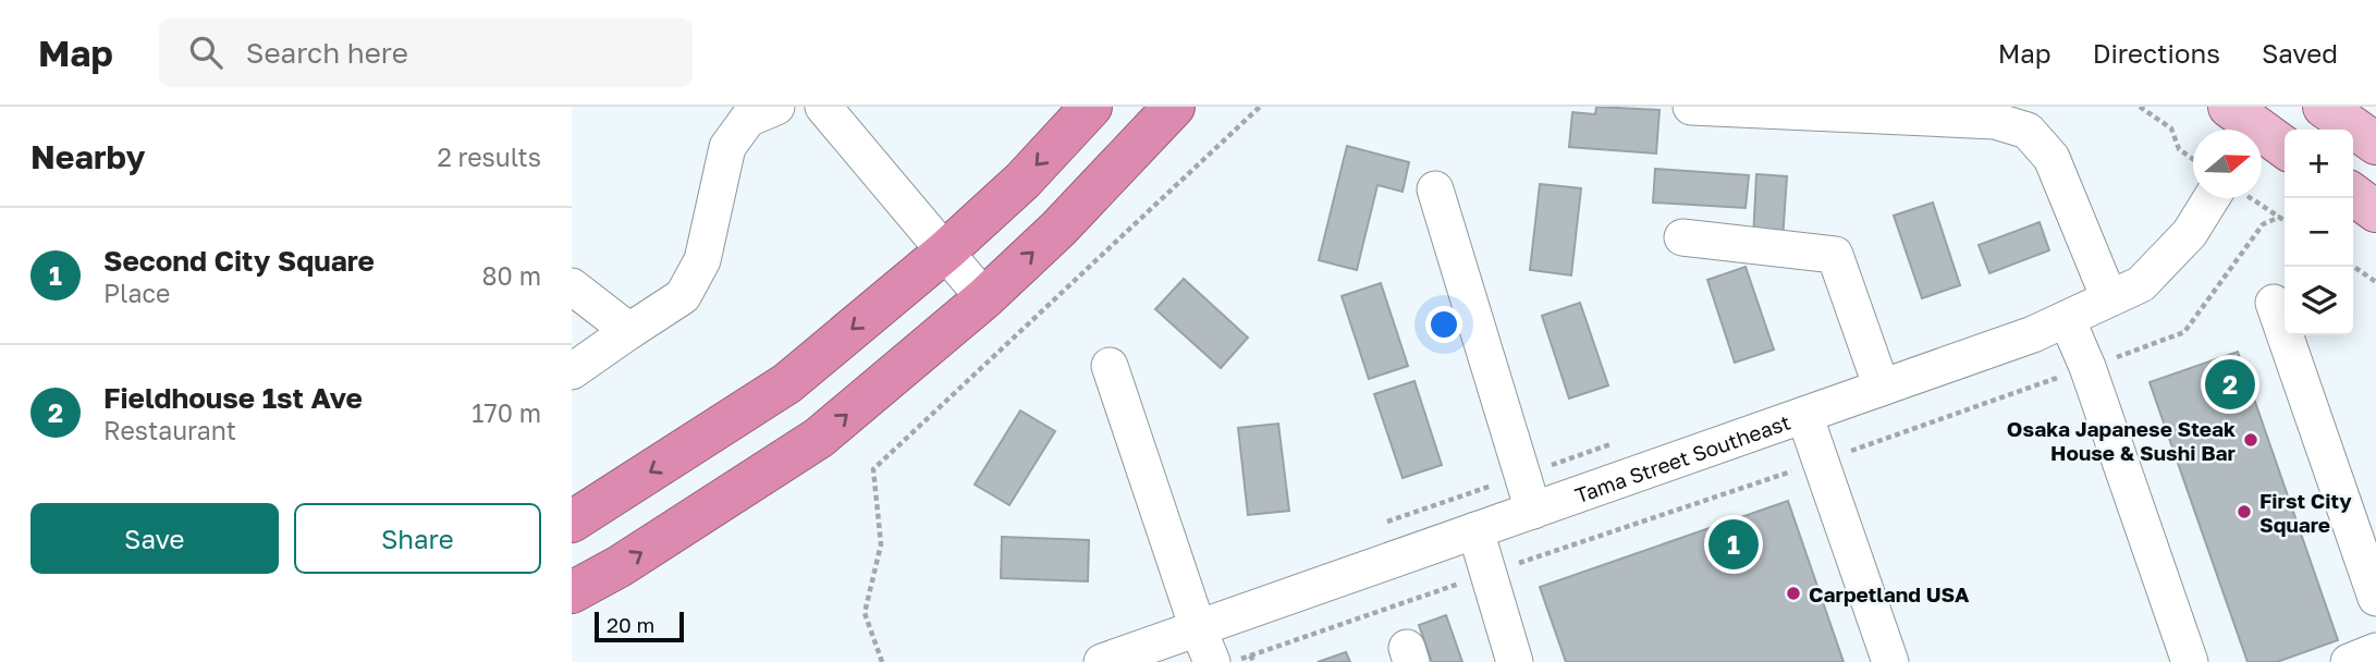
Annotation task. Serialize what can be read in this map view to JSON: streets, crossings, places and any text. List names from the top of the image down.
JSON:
{
  "streets": {
    "street": ["Tama Street Southeast"]
  },
  "places": ["Osaka Japanese Steak House & Sushi Bar", "First City Square", "Carpetland USA"],
  "scale_bar": "20 m",
  "north": "right",
  "page": {
    "header": "Map",
    "search": "Search here",
    "nav": ["Map", "Directions", "Saved"],
    "heading": ["Nearby", "2 results"],
    "map_buttons": ["+", "−"],
    "list": [
      {
        "mark": "1",
        "name": "Second City Square",
        "note": "Place",
        "value": "80 m"
      },
      {
        "mark": "2",
        "name": "Fieldhouse 1st Ave",
        "note": "Restaurant",
        "value": "170 m"
      }
    ],
    "pins": ["2", "1"],
    "buttons": ["Save", "Share"],
    "scale": "20 m"
  }
}
